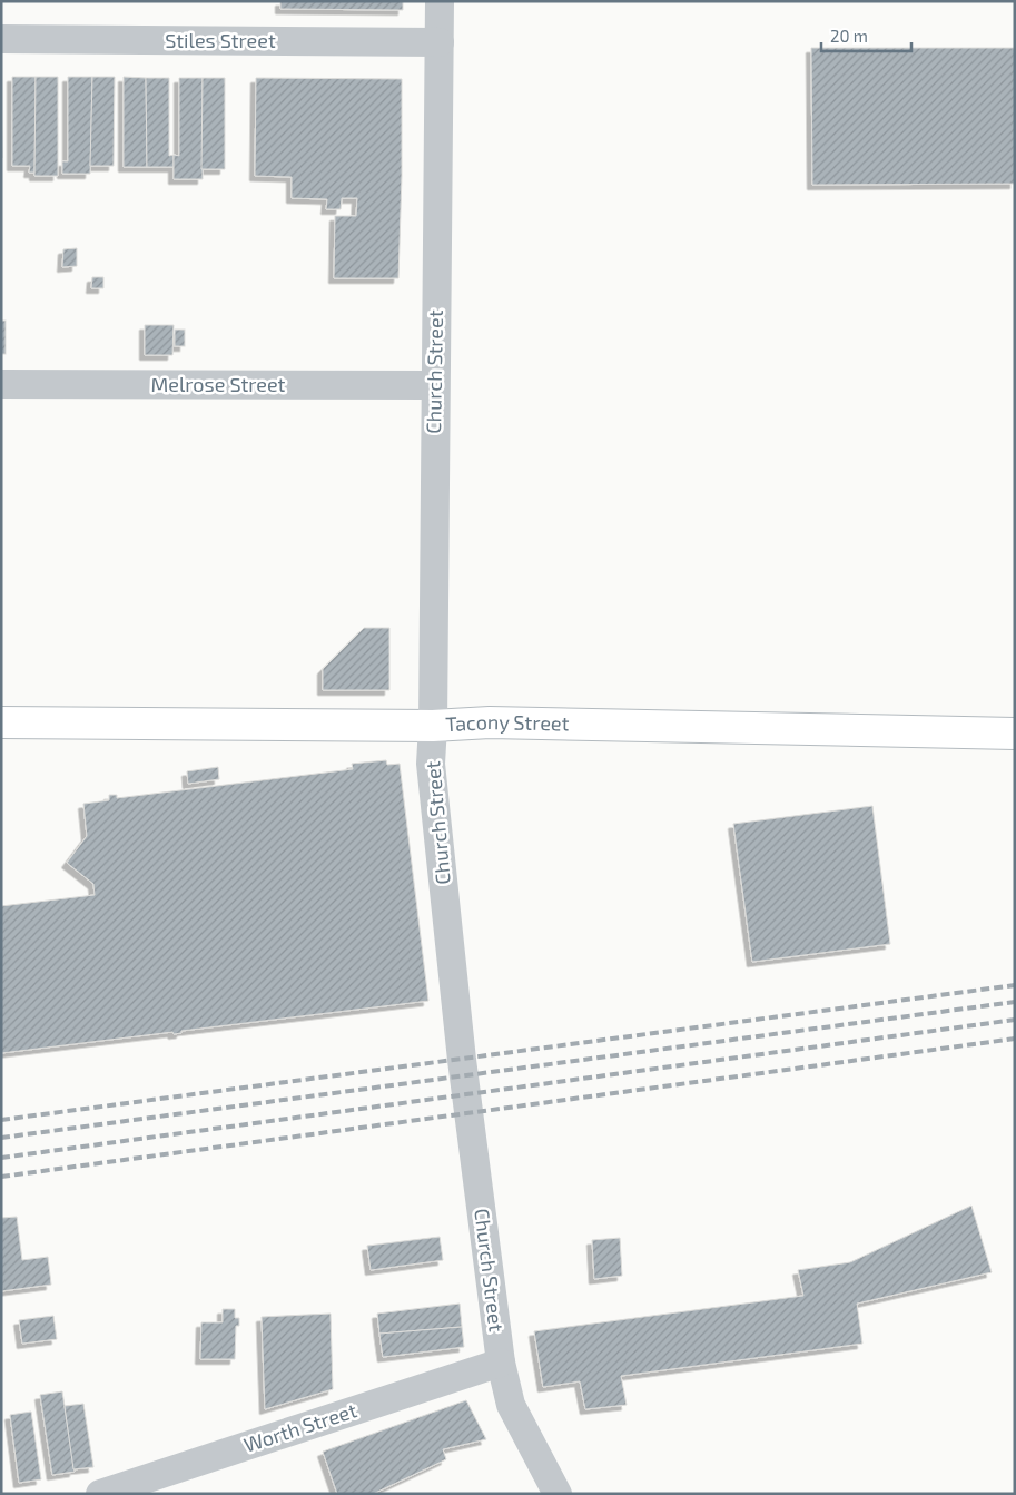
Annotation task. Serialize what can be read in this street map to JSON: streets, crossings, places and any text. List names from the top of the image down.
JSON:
{
  "streets": {
    "main road": ["Tacony Street"],
    "street": [
      "Stiles Street",
      "Church Street",
      "Melrose Street",
      "Worth Street"
    ]
  },
  "crossings": [
    ["Stiles Street", "Church Street"],
    ["Church Street", "Melrose Street"],
    ["Church Street", "Tacony Street"],
    ["Church Street", "Worth Street"]
  ],
  "scale_bar": "20 m"
}
